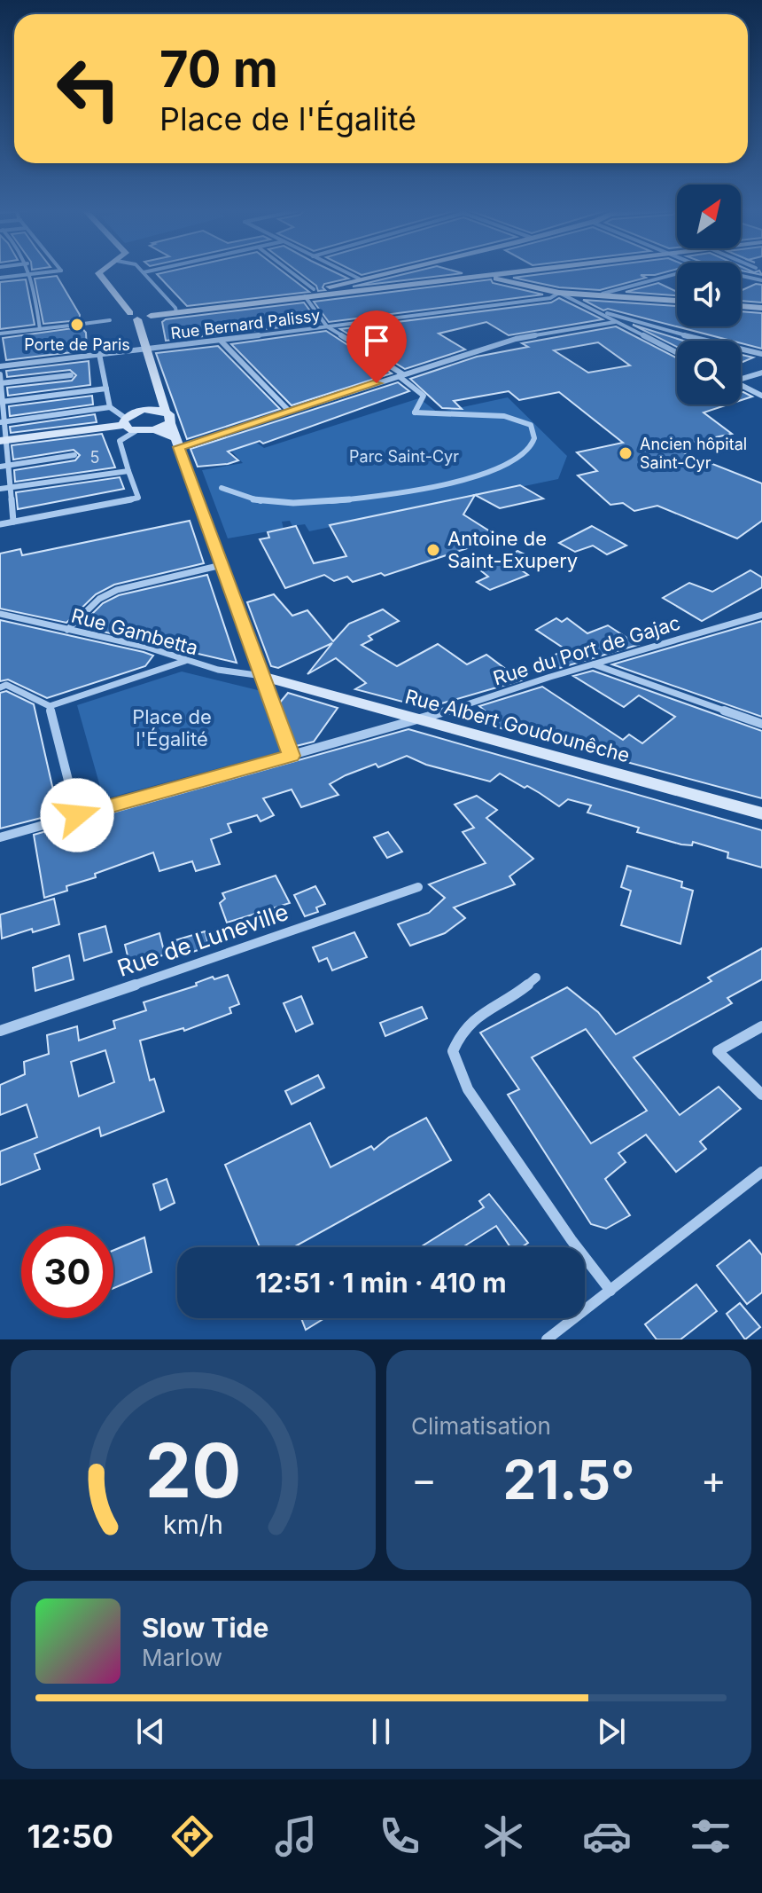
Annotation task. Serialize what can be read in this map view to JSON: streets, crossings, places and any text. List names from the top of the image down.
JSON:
{
  "streets": {
    "main road": ["Rue Albert Goudounêche"],
    "street": [
      "Rue Bernard Palissy",
      "Rue Gambetta",
      "Rue du Port de Gajac",
      "Rue de Luneville"
    ]
  },
  "crossings": [
    ["Rue Gambetta", "Rue Albert Goudounêche"],
    ["Rue du Port de Gajac", "Rue Albert Goudounêche"]
  ],
  "parks": ["Parc Saint-Cyr", "Place de l'Égalité"],
  "places": ["Porte de Paris", "Ancien hôpital Saint-Cyr", "Antoine de Saint-Exupery"],
  "house_numbers": ["5"],
  "north": "top right",
  "page": {
    "turn": ["70 m", "Place de l'Égalité"],
    "limit": "30",
    "trip": "12:51 · 1 min · 410 m",
    "tile": "Climatisation",
    "heat": ["−", "21.5°", "+"],
    "song": ["Slow Tide", "Marlow"],
    "tabs": "12:50",
    "gauge": ["20", "km/h"]
  }
}
